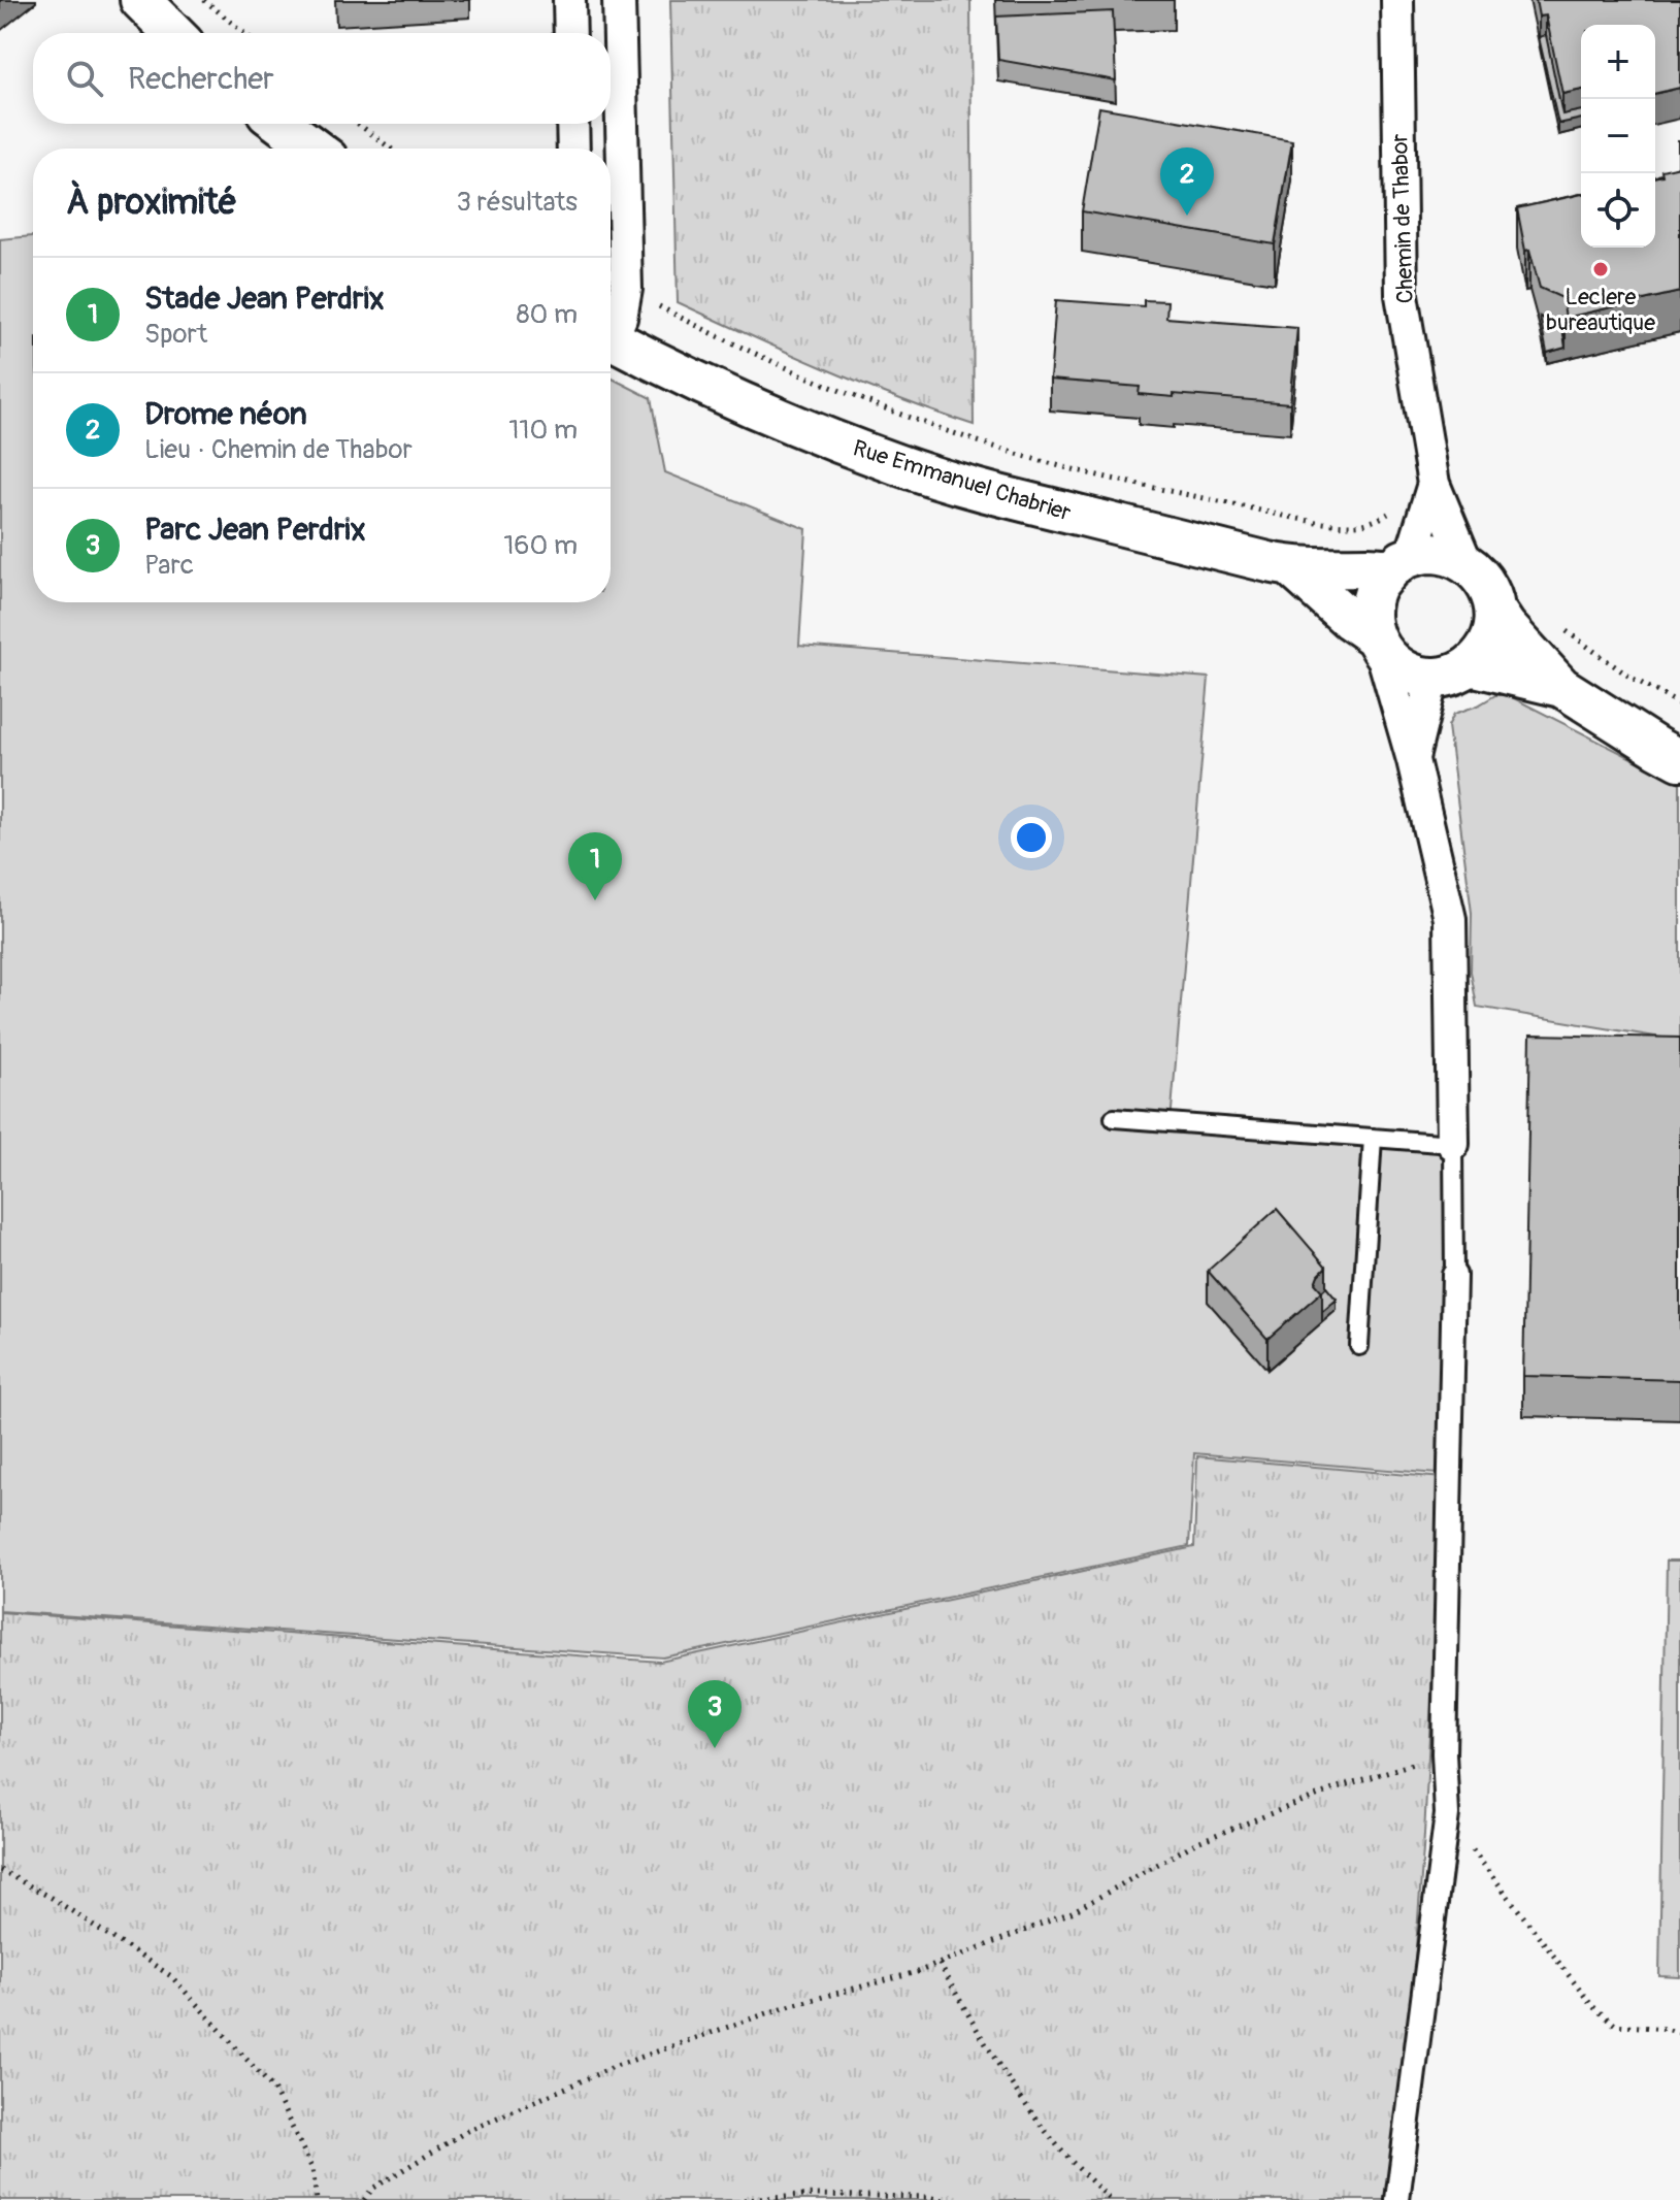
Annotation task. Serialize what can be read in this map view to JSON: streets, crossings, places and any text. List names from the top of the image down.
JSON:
{
  "streets": {
    "street": ["Chemin de Thabor", "Rue Emmanuel Chabrier"]
  },
  "crossings": [
    ["Chemin de Thabor", "Rue Emmanuel Chabrier"]
  ],
  "places": ["Leclere bureautique"],
  "page": {
    "map_buttons": ["+", "−"],
    "search": "Rechercher",
    "pins": ["2", "1", "3"],
    "heading": ["À proximité", "3 résultats"],
    "list": [
      {
        "mark": "1",
        "name": "Stade Jean Perdrix",
        "note": "Sport",
        "value": "80 m"
      },
      {
        "mark": "2",
        "name": "Drome néon",
        "note": "Lieu · Chemin de Thabor",
        "value": "110 m"
      },
      {
        "mark": "3",
        "name": "Parc Jean Perdrix",
        "note": "Parc",
        "value": "160 m"
      }
    ]
  }
}
